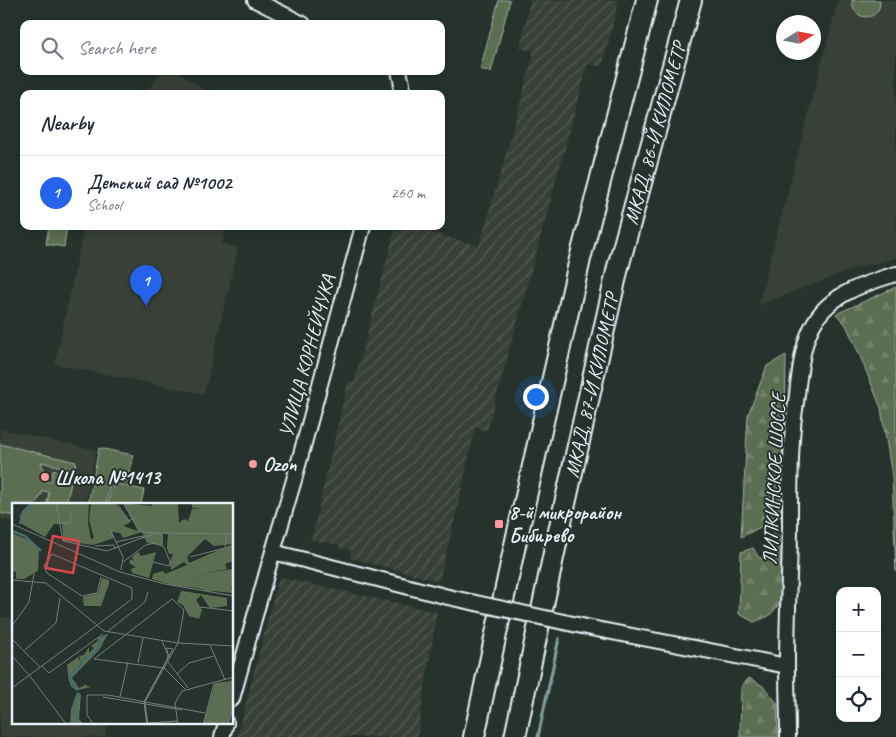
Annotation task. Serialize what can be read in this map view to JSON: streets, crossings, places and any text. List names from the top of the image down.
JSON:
{
  "streets": {
    "highway": ["МКАД, 86-Й КИЛОМЕТР", "МКАД, 87-Й КИЛОМЕТР"],
    "street": ["УЛИЦА КОРНЕЙЧУКА", "ЛИПКИНСКОЕ ШОССЕ"]
  },
  "crossings": [
    ["МКАД, 86-Й КИЛОМЕТР", "МКАД, 87-Й КИЛОМЕТР"]
  ],
  "places": {
    "other": ["Ozon", "Школа №1413"],
    "transit": ["8-й микрорайон Бибирево"]
  },
  "north": "right",
  "page": {
    "search": "Search here",
    "heading": "Nearby",
    "list": [
      {
        "mark": "1",
        "name": "Детский сад №1002",
        "note": "School",
        "value": "260 m"
      }
    ],
    "pins": "1",
    "map_buttons": ["+", "−"]
  }
}
